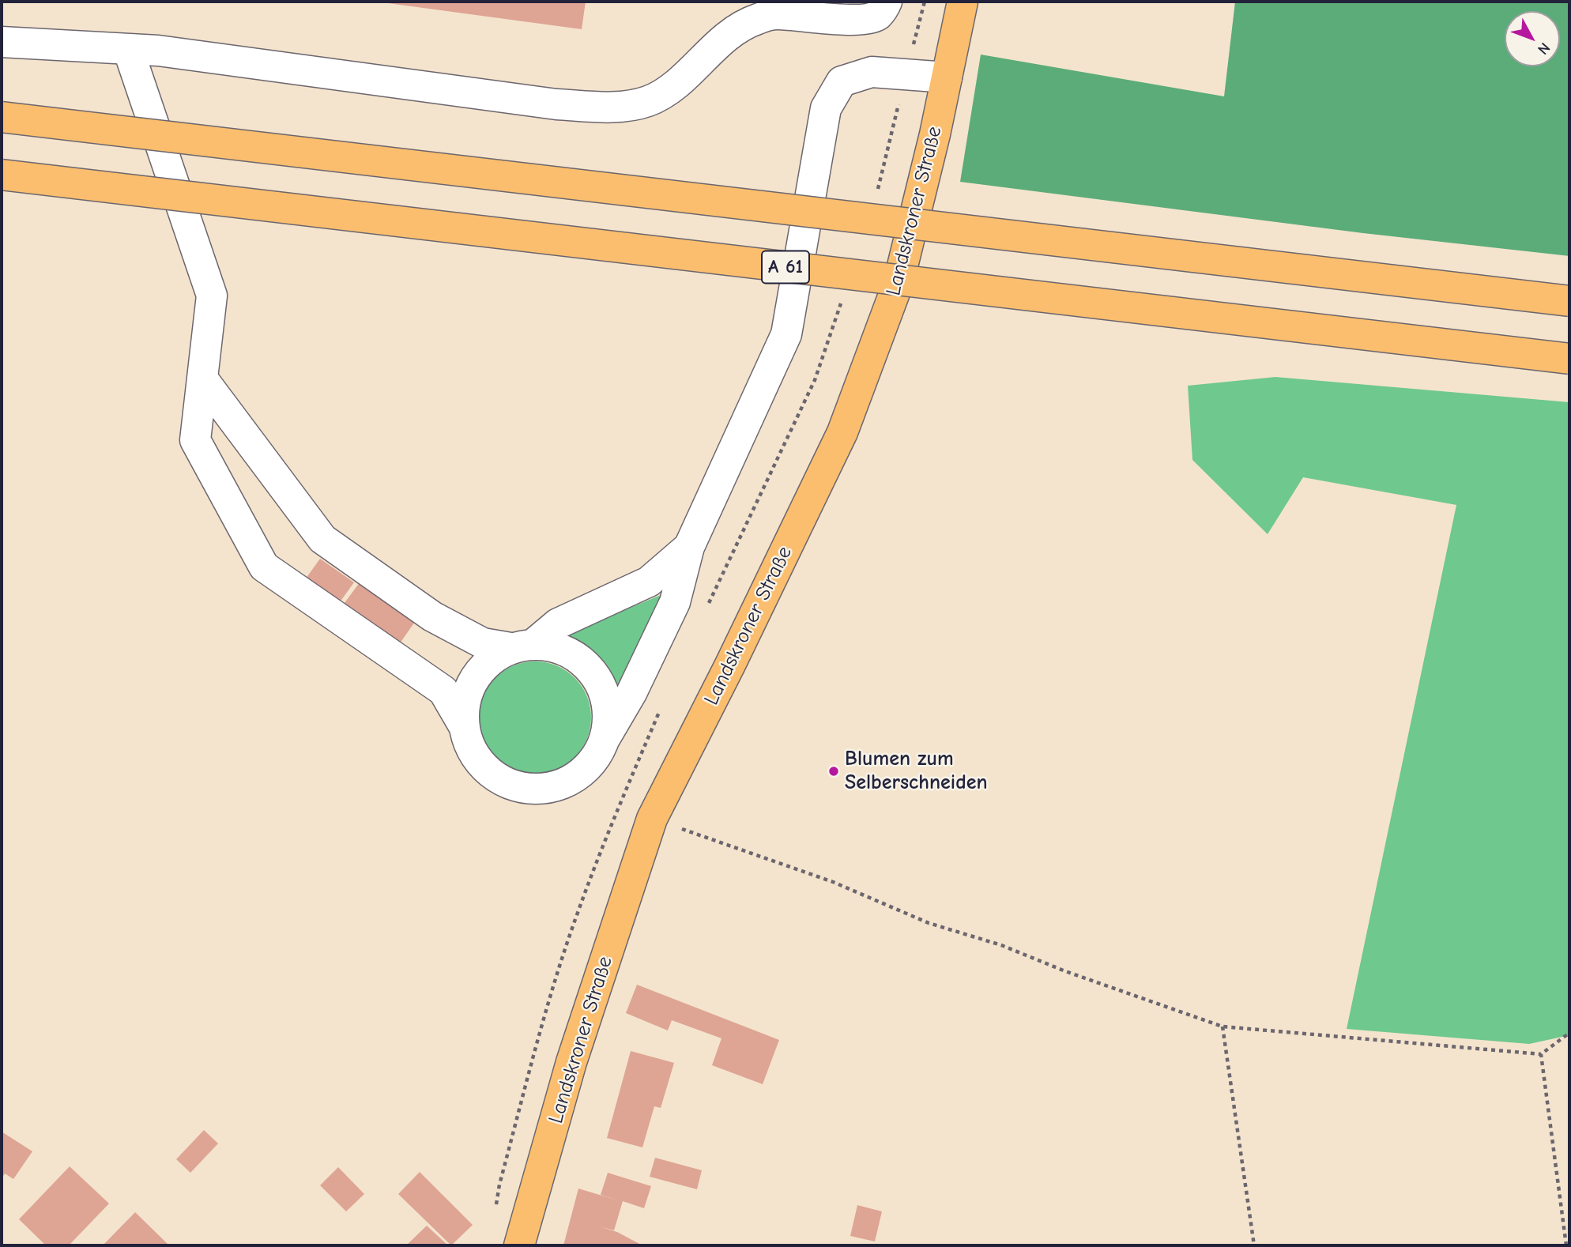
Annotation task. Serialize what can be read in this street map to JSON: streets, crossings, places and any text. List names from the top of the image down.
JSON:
{
  "streets": {
    "main road": ["Landskroner Straße", "A 61"]
  },
  "places": ["Blumen zum Selberschneiden"],
  "north": "bottom right"
}
